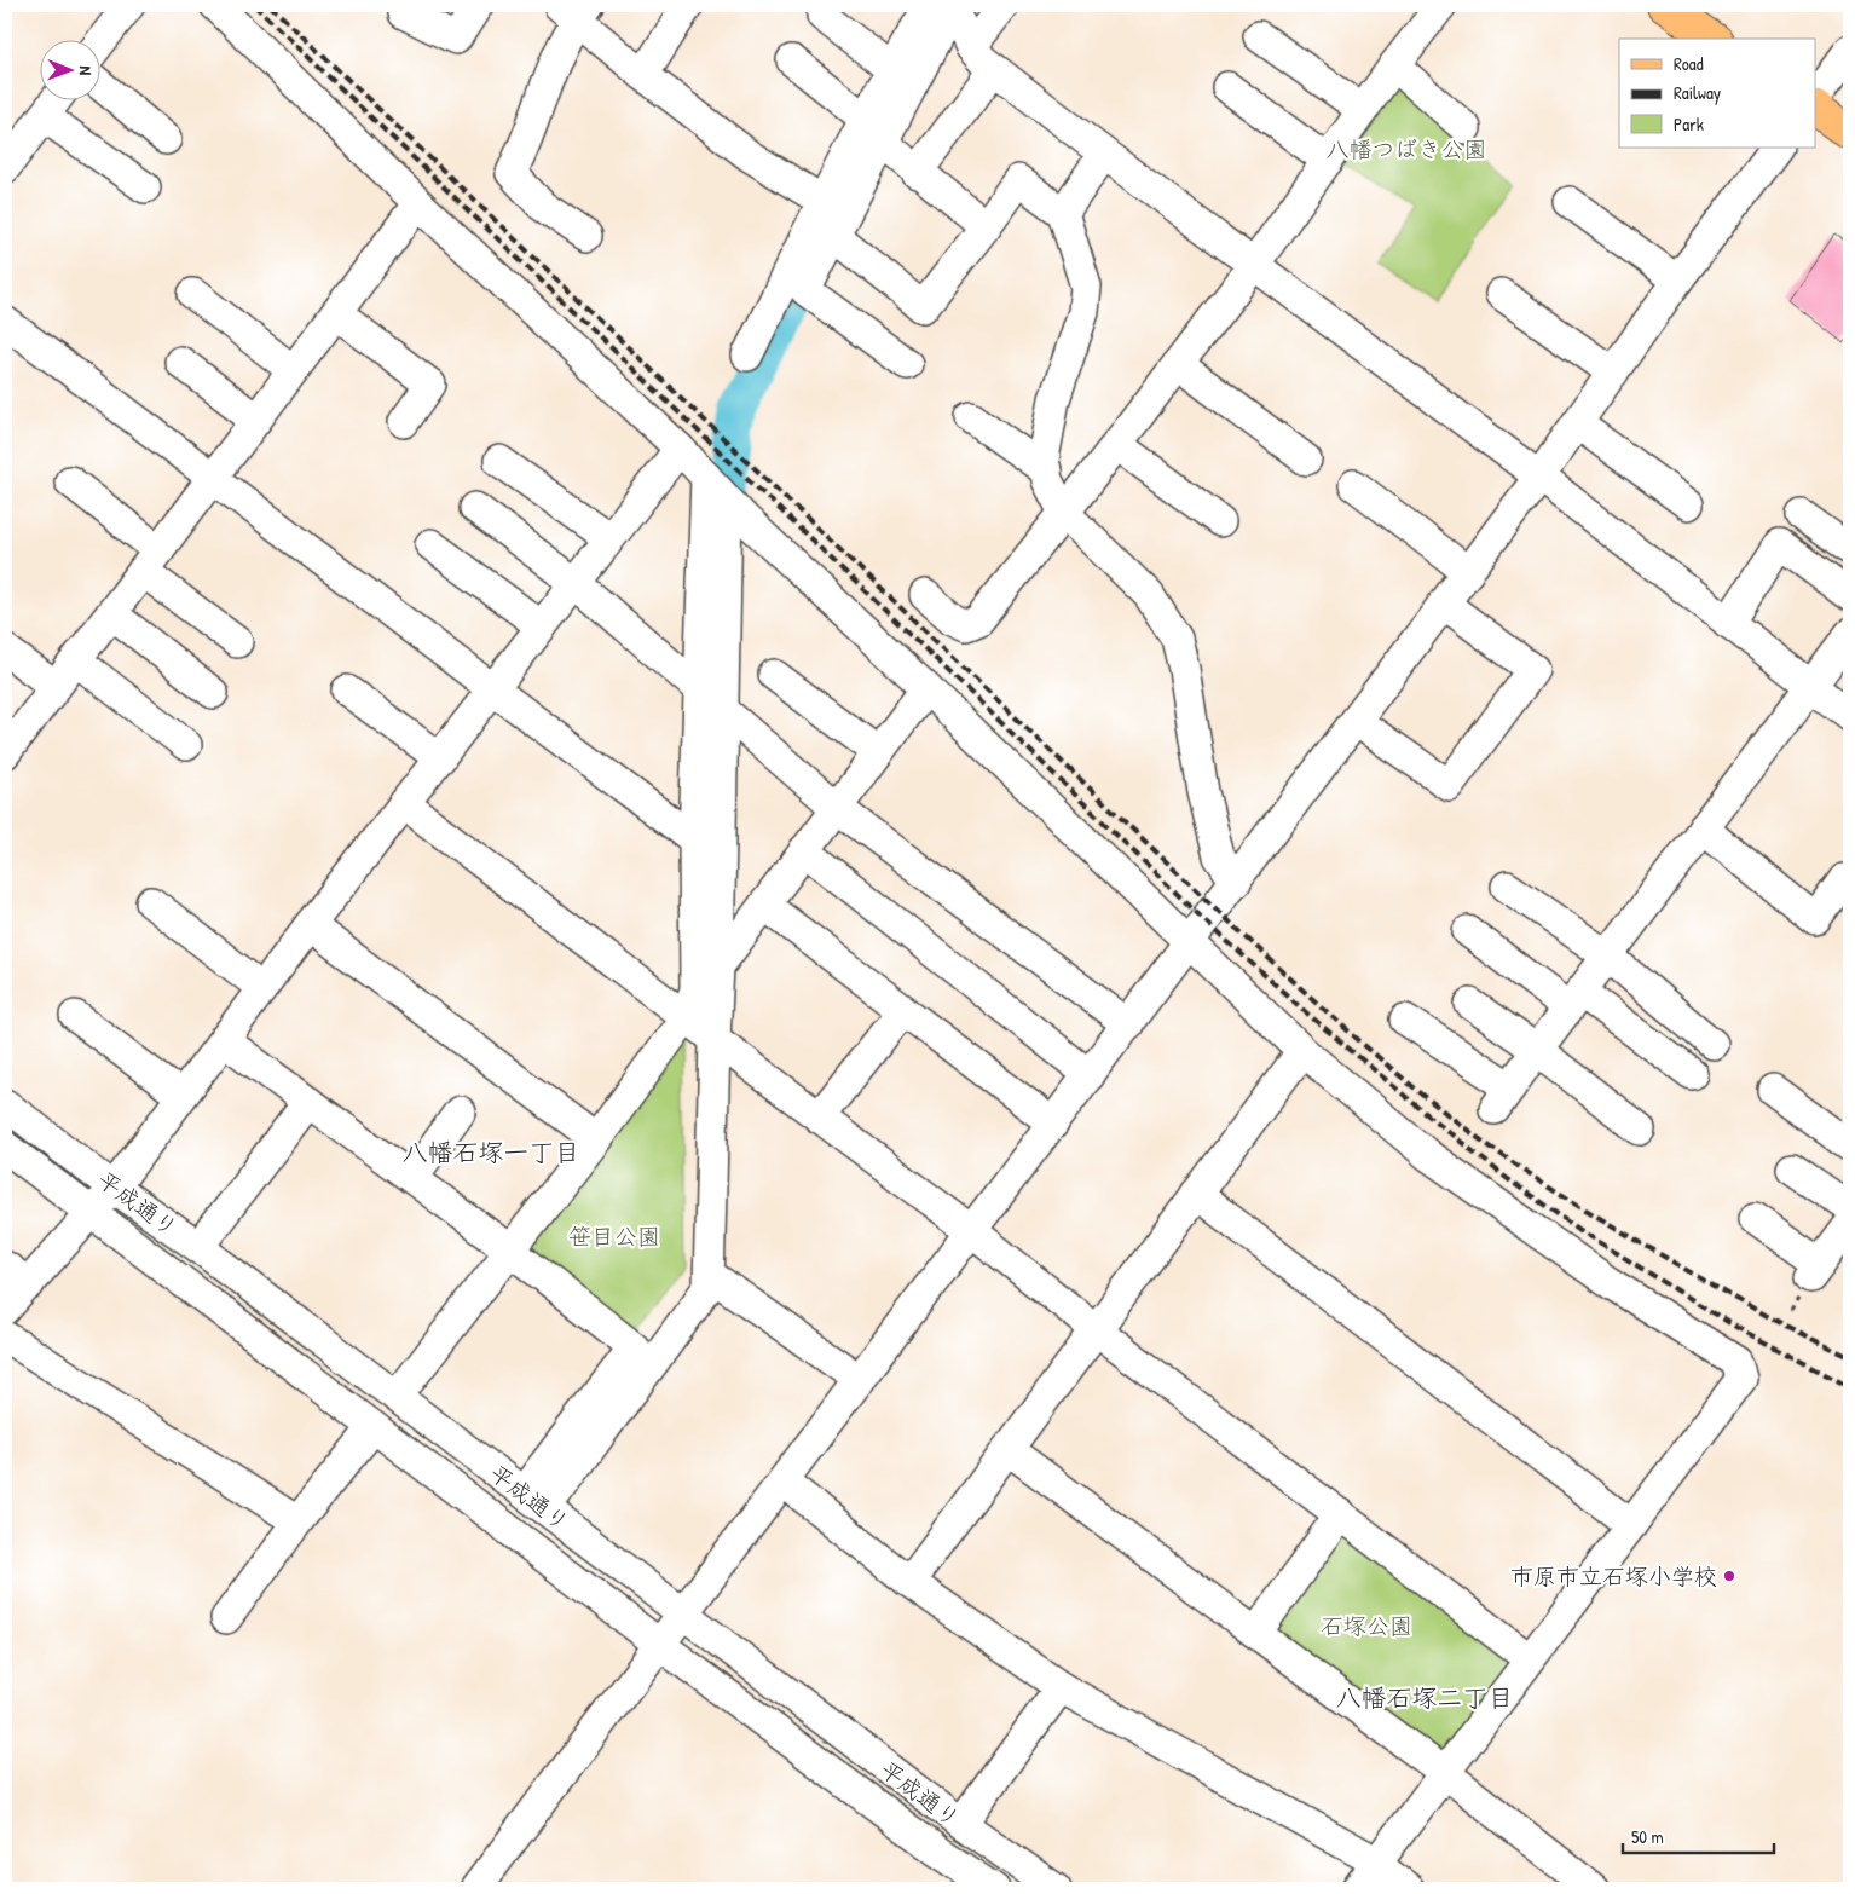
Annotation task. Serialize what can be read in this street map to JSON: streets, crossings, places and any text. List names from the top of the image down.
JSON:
{
  "streets": {
    "street": ["平成通り"]
  },
  "districts": ["八幡石塚一丁目", "八幡石塚二丁目"],
  "parks": ["八幡つばき公園", "笹目公園", "石塚公園"],
  "places": ["市原市立石塚小学校"],
  "legend": ["Road", "Railway", "Park"],
  "scale_bar": "50 m",
  "north": "right"
}
